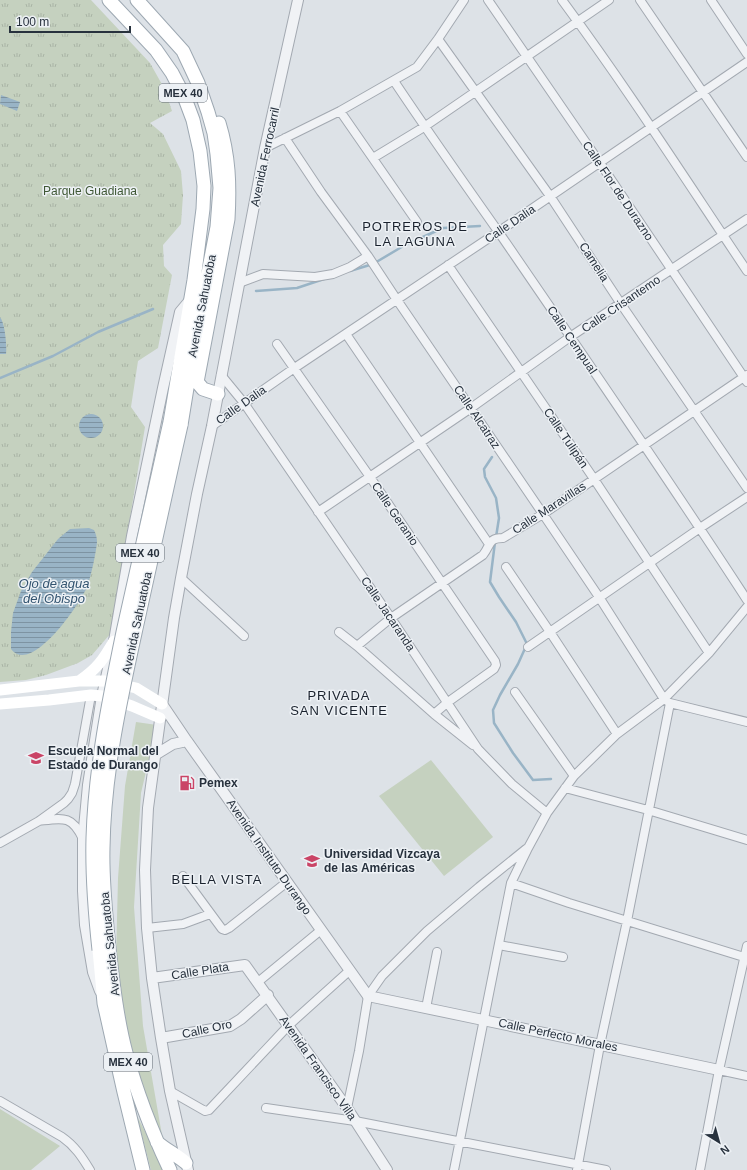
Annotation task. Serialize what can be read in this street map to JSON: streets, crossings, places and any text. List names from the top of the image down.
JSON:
{
  "streets": {
    "main road": ["MEX 40", "Avenida Sahuatoba"],
    "street": [
      "Avenida Ferrocarril",
      "Calle Flor de Durazno",
      "Calle Dalia",
      "Camelia",
      "Calle Crisantemo",
      "Calle Cempual",
      "Calle Alcatraz",
      "Calle Tulipán",
      "Calle Maravillas",
      "Calle Geranio",
      "Calle Jacaranda",
      "Avenida Instituto Durango",
      "Calle Plata",
      "Calle Oro",
      "Calle Perfecto Morales",
      "Avenida Francisco Villa"
    ]
  },
  "crossings": [
    ["MEX 40", "Avenida Sahuatoba"],
    ["Avenida Ferrocarril", "Calle Jacaranda"],
    ["Calle Flor de Durazno", "Calle Dalia"],
    ["Calle Flor de Durazno", "Calle Crisantemo"],
    ["Calle Flor de Durazno", "Calle Maravillas"],
    ["Calle Dalia", "Camelia"],
    ["Calle Dalia", "Calle Cempual"],
    ["Calle Dalia", "Calle Alcatraz"],
    ["Calle Dalia", "Calle Tulipán"],
    ["Calle Dalia", "Calle Geranio"],
    ["Calle Dalia", "Calle Jacaranda"],
    ["Camelia", "Calle Crisantemo"],
    ["Camelia", "Calle Maravillas"],
    ["Calle Crisantemo", "Calle Cempual"],
    ["Calle Crisantemo", "Calle Alcatraz"],
    ["Calle Crisantemo", "Calle Tulipán"],
    ["Calle Crisantemo", "Calle Geranio"],
    ["Calle Crisantemo", "Calle Jacaranda"],
    ["Calle Cempual", "Calle Maravillas"],
    ["Calle Alcatraz", "Calle Maravillas"],
    ["Calle Tulipán", "Calle Maravillas"],
    ["Calle Maravillas", "Calle Geranio"],
    ["Calle Maravillas", "Calle Jacaranda"],
    ["Calle Geranio", "Calle Jacaranda"],
    ["Avenida Instituto Durango", "Calle Perfecto Morales"],
    ["Calle Plata", "Avenida Francisco Villa"],
    ["Calle Oro", "Avenida Francisco Villa"]
  ],
  "districts": ["POTREROS DE LA LAGUNA", "PRIVADA SAN VICENTE", "BELLA VISTA"],
  "water": ["Ojo de agua del Obispo"],
  "parks": ["Parque Guadiana"],
  "places": {
    "school or university": ["Escuela Normal del Estado de Durango", "Universidad Vizcaya de las Américas"],
    "fuel station": ["Pemex"]
  },
  "scale_bar": "100 m",
  "north": "bottom right"
}
